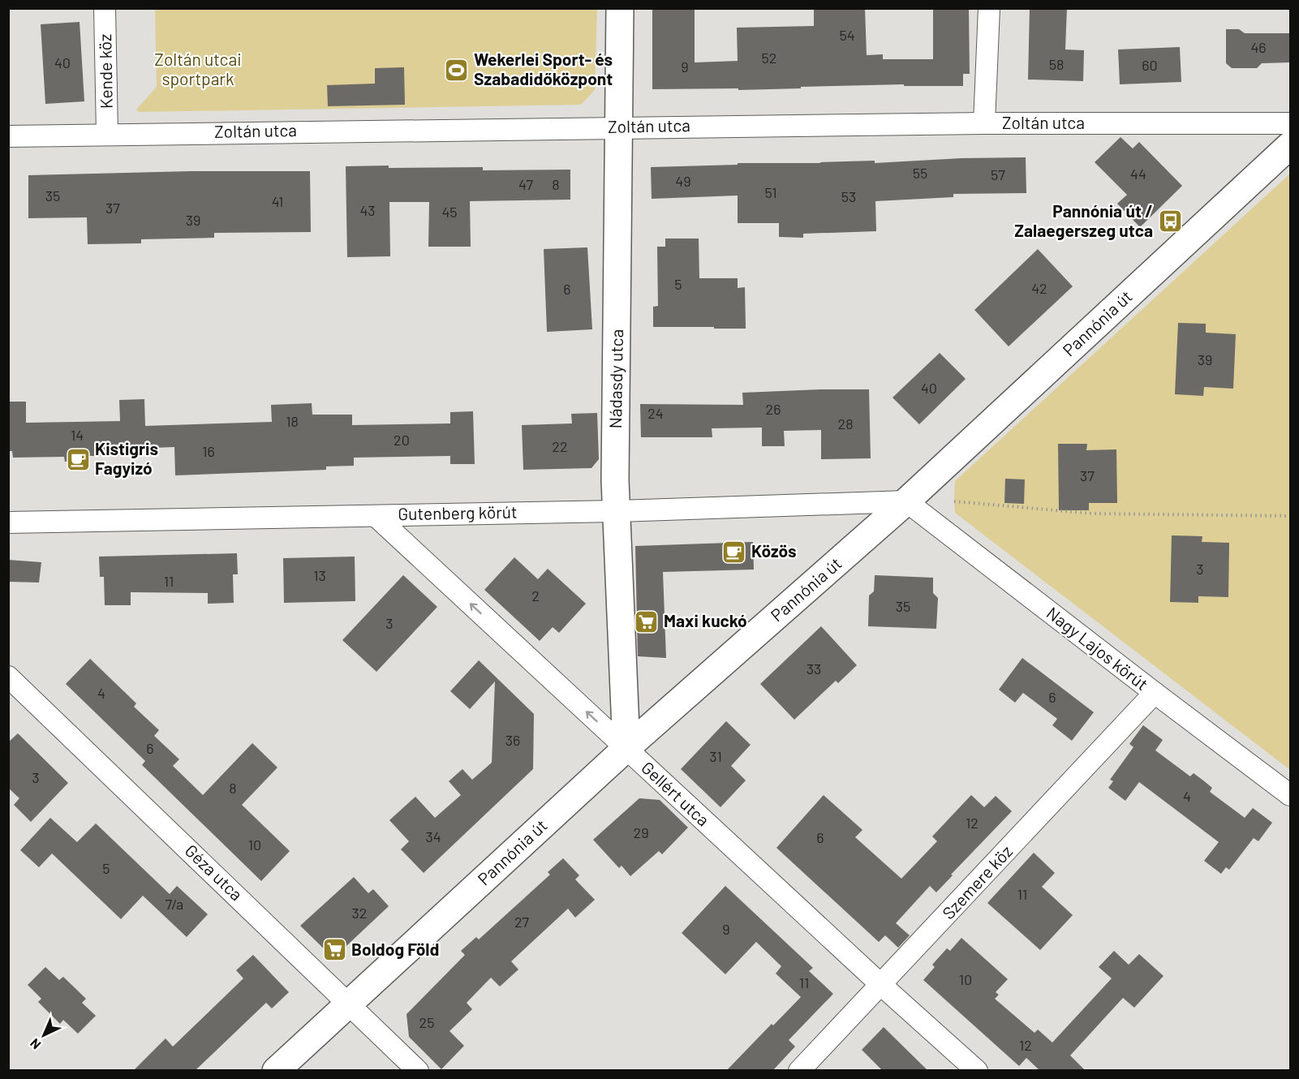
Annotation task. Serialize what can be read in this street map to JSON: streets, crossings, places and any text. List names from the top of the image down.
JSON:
{
  "streets": {
    "street": [
      "Kende köz",
      "Zoltán utca",
      "Pannónia út",
      "Nádasdy utca",
      "Gutenberg körút",
      "Nagy Lajos körút",
      "Gellért utca",
      "Géza utca",
      "Szemere köz"
    ]
  },
  "crossings": [
    ["Kende köz", "Zoltán utca"],
    ["Zoltán utca", "Nádasdy utca"],
    ["Pannónia út", "Nádasdy utca"],
    ["Pannónia út", "Gutenberg körút"],
    ["Pannónia út", "Nagy Lajos körút"],
    ["Pannónia út", "Gellért utca"],
    ["Pannónia út", "Géza utca"],
    ["Nádasdy utca", "Gutenberg körút"],
    ["Nádasdy utca", "Gellért utca"],
    ["Gutenberg körút", "Nagy Lajos körút"],
    ["Gutenberg körút", "Gellért utca"],
    ["Nagy Lajos körút", "Szemere köz"],
    ["Gellért utca", "Szemere köz"]
  ],
  "one_way": ["Gellért utca"],
  "parks": ["Zoltán utcai sportpark"],
  "places": {
    "sports": ["Wekerlei Sport- és Szabadidőközpont"],
    "bus stop": ["Pannónia út / Zalaegerszeg utca"],
    "cafe": ["Kistigris Fagyizó", "Közös"],
    "supermarket": ["Maxi kuckó", "Boldog Föld"]
  },
  "house_numbers": [
    "54",
    "46",
    "52",
    "40",
    "58",
    "60",
    "9",
    "55",
    "44",
    "57",
    "49",
    "47",
    "8",
    "51",
    "35",
    "53",
    "41",
    "37",
    "43",
    "45",
    "39",
    "5",
    "42",
    "6",
    "39",
    "40",
    "26",
    "24",
    "18",
    "28",
    "14",
    "20",
    "22",
    "16",
    "37",
    "3",
    "13",
    "11",
    "2",
    "35",
    "3",
    "33",
    "4",
    "6",
    "36",
    "6",
    "31",
    "3",
    "8",
    "4",
    "12",
    "29",
    "34",
    "6",
    "10",
    "5",
    "11",
    "7/a",
    "32",
    "27",
    "9",
    "10",
    "11",
    "25",
    "12"
  ],
  "north": "bottom left"
}
